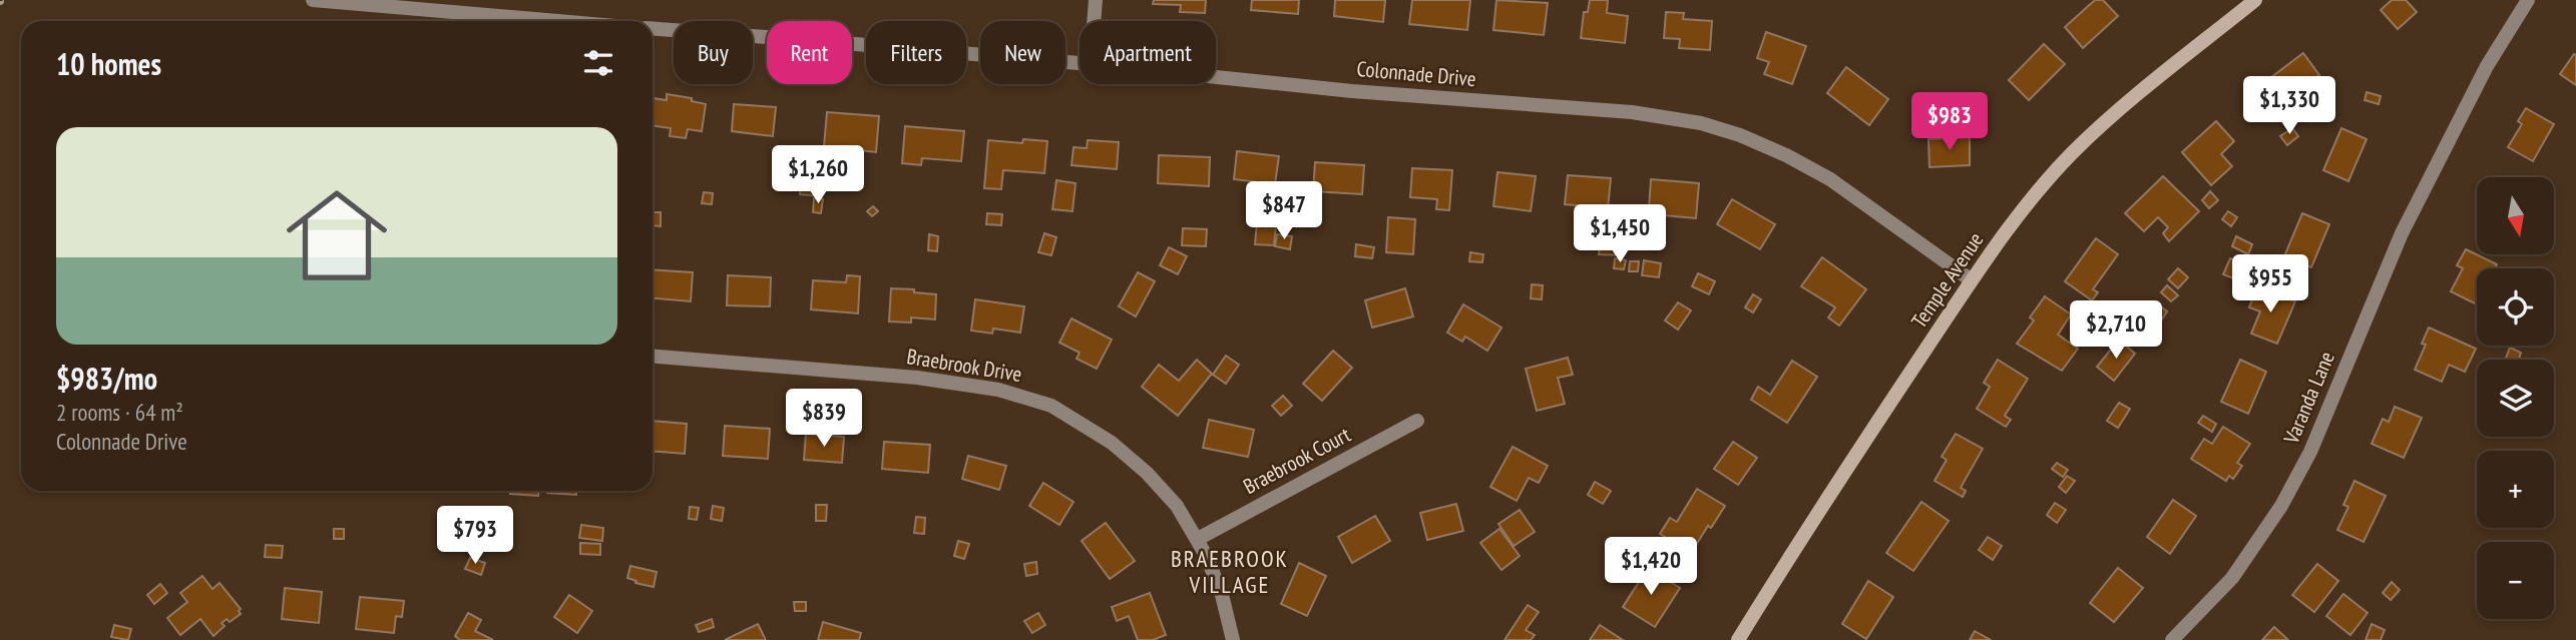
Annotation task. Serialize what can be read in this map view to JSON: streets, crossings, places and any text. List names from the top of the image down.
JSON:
{
  "streets": {
    "street": [
      "Colonnade Drive",
      "Temple Avenue",
      "Braebrook Drive",
      "Varanda Lane",
      "Braebrook Court"
    ]
  },
  "crossings": [
    ["Colonnade Drive", "Temple Avenue"],
    ["Braebrook Drive", "Braebrook Court"]
  ],
  "districts": ["BRAEBROOK VILLAGE"],
  "north": "bottom",
  "page": {
    "chip": [
      "Buy",
      "Rent",
      "Filters",
      "New",
      "Apartment"
    ],
    "heading": "10 homes",
    "price": [
      "$1,330",
      "$983",
      "$1,260",
      "$847",
      "$1,450",
      "$955",
      "$2,710",
      "$839",
      "$793",
      "$1,420"
    ],
    "list": [
      {
        "name": "$983/mo",
        "note": "2 rooms · 64 m² · Colonnade Drive"
      }
    ],
    "map_buttons": ["+", "−"]
  }
}
